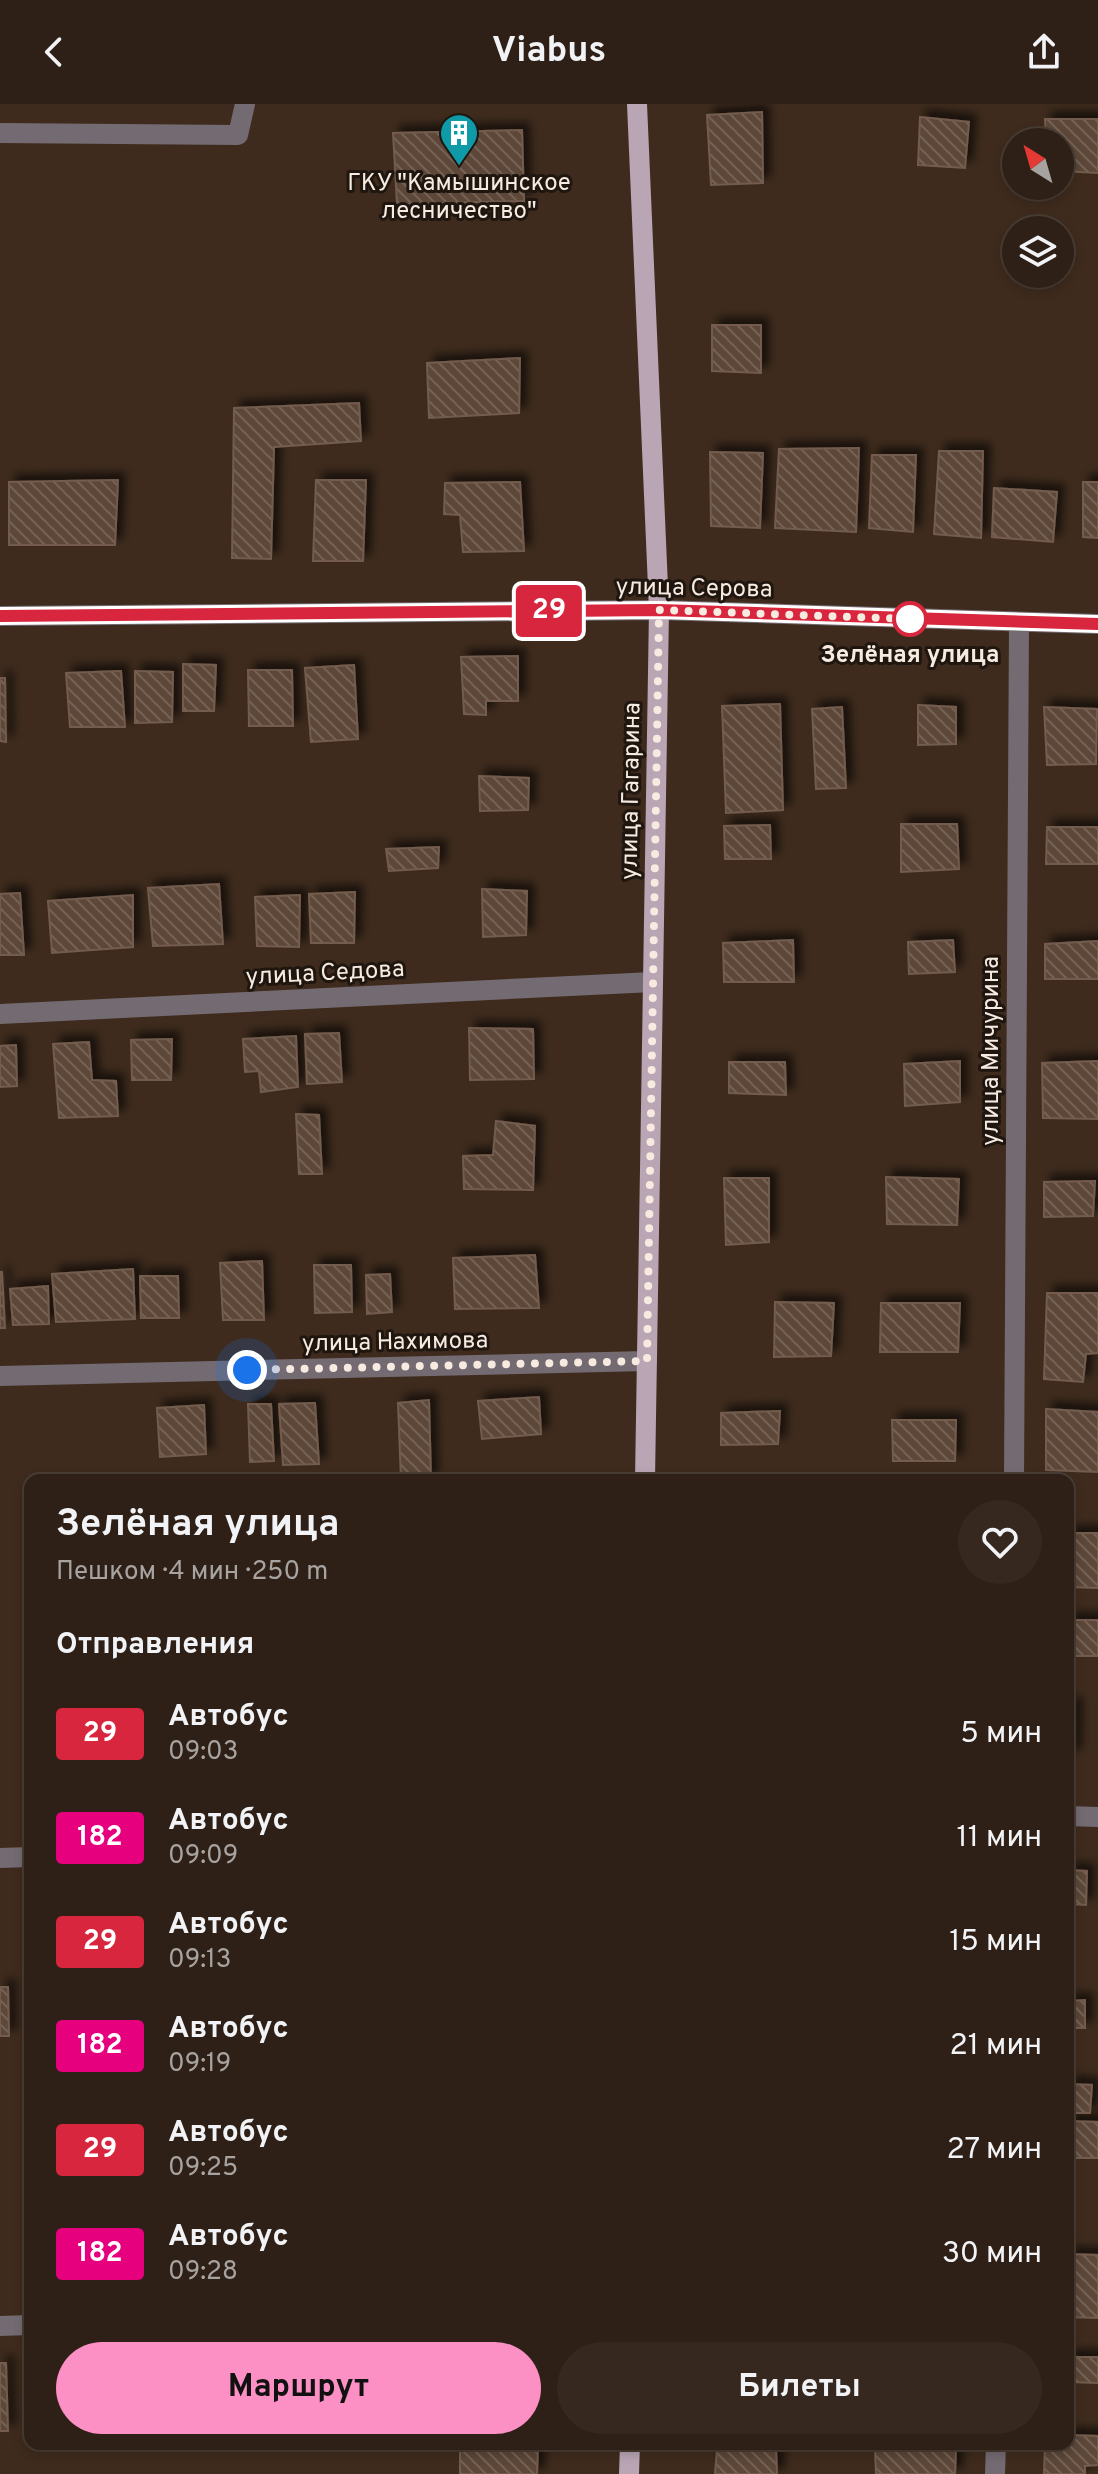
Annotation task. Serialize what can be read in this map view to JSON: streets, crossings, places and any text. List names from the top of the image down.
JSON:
{
  "streets": {
    "main road": ["улица Гагарина"],
    "street": [
      "улица Серова",
      "улица Седова",
      "улица Мичурина",
      "улица Нахимова"
    ]
  },
  "crossings": [
    ["улица Серова", "улица Гагарина"],
    ["улица Серова", "улица Мичурина"],
    ["улица Гагарина", "улица Седова"],
    ["улица Гагарина", "улица Нахимова"]
  ],
  "places": {
    "building": ["ГКУ \"Камышинское лесничество\""],
    "other": ["Зелёная улица"]
  },
  "lines": ["bus line 29"],
  "north": "top left",
  "page": {
    "header": "Viabus",
    "on_map": "29",
    "heading": [
      ["Зелёная улица", "Пешком · 4 мин · 250 m"],
      "Отправления"
    ],
    "list": [
      {
        "mark": "29",
        "name": "Автобус",
        "note": "09:03",
        "value": "5 мин"
      },
      {
        "mark": "182",
        "name": "Автобус",
        "note": "09:09",
        "value": "11 мин"
      },
      {
        "mark": "29",
        "name": "Автобус",
        "note": "09:13",
        "value": "15 мин"
      },
      {
        "mark": "182",
        "name": "Автобус",
        "note": "09:19",
        "value": "21 мин"
      },
      {
        "mark": "29",
        "name": "Автобус",
        "note": "09:25",
        "value": "27 мин"
      },
      {
        "mark": "182",
        "name": "Автобус",
        "note": "09:28",
        "value": "30 мин"
      }
    ],
    "buttons": ["Маршрут", "Билеты"]
  }
}
